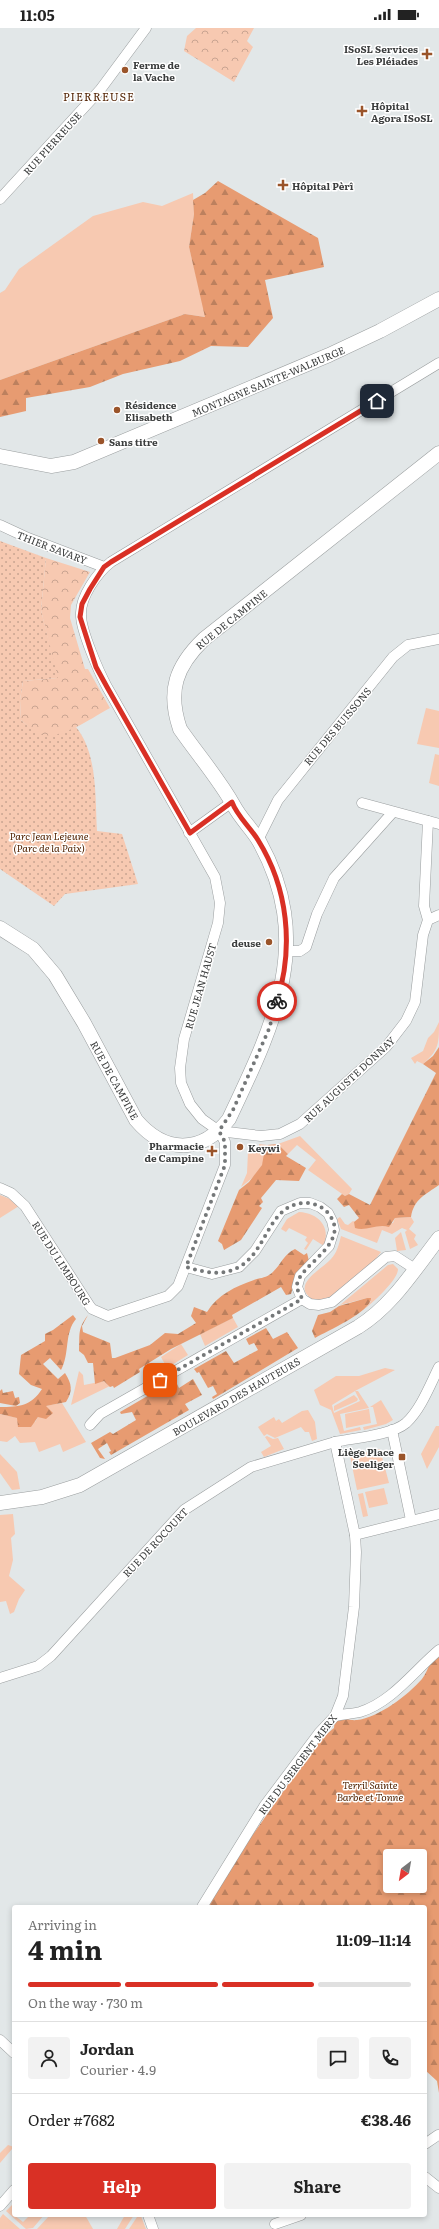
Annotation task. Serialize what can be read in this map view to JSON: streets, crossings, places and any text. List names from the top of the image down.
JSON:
{
  "streets": {
    "street": [
      "RUE PIERREUSE",
      "MONTAGNE SAINTE-WALBURGE",
      "THIER SAVARY",
      "RUE DE CAMPINE",
      "RUE DES BUISSONS",
      "RUE JEAN HAUST",
      "RUE AUGUSTE DONNAY",
      "RUE DU LIMBOURG",
      "BOULEVARD DES HAUTEURS",
      "RUE DE ROCOURT",
      "RUE DU SERGENT MERX"
    ]
  },
  "crossings": [
    ["THIER SAVARY", "RUE JEAN HAUST"],
    ["RUE DE CAMPINE", "RUE DES BUISSONS"],
    ["RUE DE CAMPINE", "RUE JEAN HAUST"],
    ["RUE DE CAMPINE", "RUE AUGUSTE DONNAY"],
    ["RUE DE CAMPINE", "RUE DU LIMBOURG"],
    ["RUE JEAN HAUST", "RUE AUGUSTE DONNAY"],
    ["RUE JEAN HAUST", "RUE DU LIMBOURG"],
    ["RUE AUGUSTE DONNAY", "RUE DU LIMBOURG"],
    ["RUE DE ROCOURT", "RUE DU SERGENT MERX"]
  ],
  "districts": ["PIERREUSE"],
  "parks": ["Parc Jean Lejeune (Parc de la Paix)", "Terril Sainte Barbe et Tonne"],
  "places": {
    "health": [
      "ISoSL Services Les Pléiades",
      "Hôpital Agora ISoSL",
      "Hôpital Pèrî",
      "Pharmacie de Campine"
    ],
    "other": [
      "Ferme de la Vache",
      "Résidence Elisabeth",
      "Sans titre",
      "deuse",
      "Keywi"
    ],
    "transit": ["Liège Place Seeliger"]
  },
  "north": "bottom left",
  "page": {
    "status": "11:05",
    "heading": ["4 min", "Arriving in", "11:09–11:14"],
    "panel": [
      "Jordan",
      "Courier · 4.9",
      "Order #7682",
      "€38.46"
    ],
    "bar": "On the way · 730 m",
    "buttons": ["Help", "Share"]
  }
}
